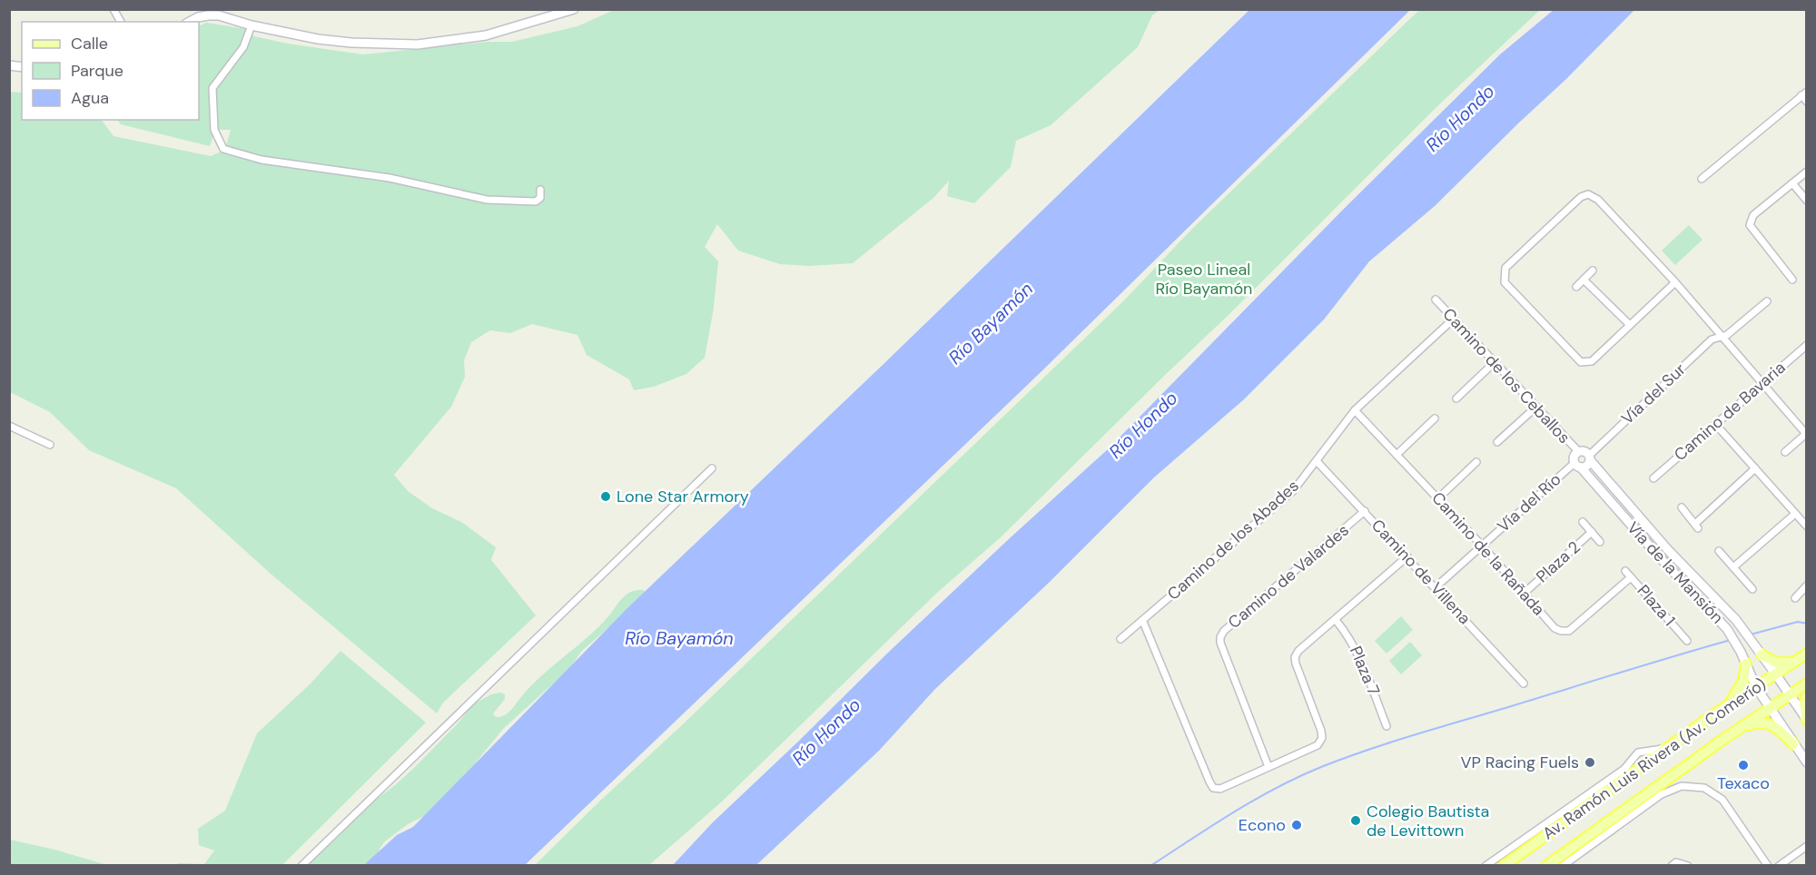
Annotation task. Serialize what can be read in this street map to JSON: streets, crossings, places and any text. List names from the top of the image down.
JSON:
{
  "streets": {
    "main road": ["Av. Ramón Luis Rivera (Av. Comerío)"],
    "street": [
      "Camino de los Ceballos",
      "Vía del Sur",
      "Camino de Bavaria",
      "Vía del Río",
      "Camino de los Abades",
      "Camino de la Rañada",
      "Plaza 2",
      "Camino de Villena",
      "Vía de la Mansión",
      "Camino de Valardes",
      "Plaza 1",
      "Plaza 7"
    ]
  },
  "crossings": [
    ["Camino de los Ceballos", "Vía del Sur"],
    ["Camino de los Ceballos", "Vía del Río"],
    ["Camino de los Ceballos", "Camino de los Abades"],
    ["Camino de los Ceballos", "Vía de la Mansión"],
    ["Vía del Sur", "Vía del Río"],
    ["Vía del Sur", "Vía de la Mansión"],
    ["Vía del Río", "Camino de la Rañada"],
    ["Vía del Río", "Camino de Villena"],
    ["Vía del Río", "Vía de la Mansión"],
    ["Camino de los Abades", "Camino de la Rañada"],
    ["Camino de los Abades", "Camino de Villena"],
    ["Camino de la Rañada", "Plaza 2"],
    ["Camino de la Rañada", "Plaza 1"],
    ["Camino de Villena", "Camino de Valardes"],
    ["Vía de la Mansión", "Av. Ramón Luis Rivera (Av. Comerío)"]
  ],
  "water": ["Río Hondo", "Río Bayamón"],
  "parks": ["Paseo Lineal Río Bayamón"],
  "places": [
    "Lone Star Armory",
    "VP Racing Fuels",
    "Texaco",
    "Colegio Bautista de Levittown",
    "Econo"
  ],
  "legend": ["Calle", "Parque", "Agua"]
}
